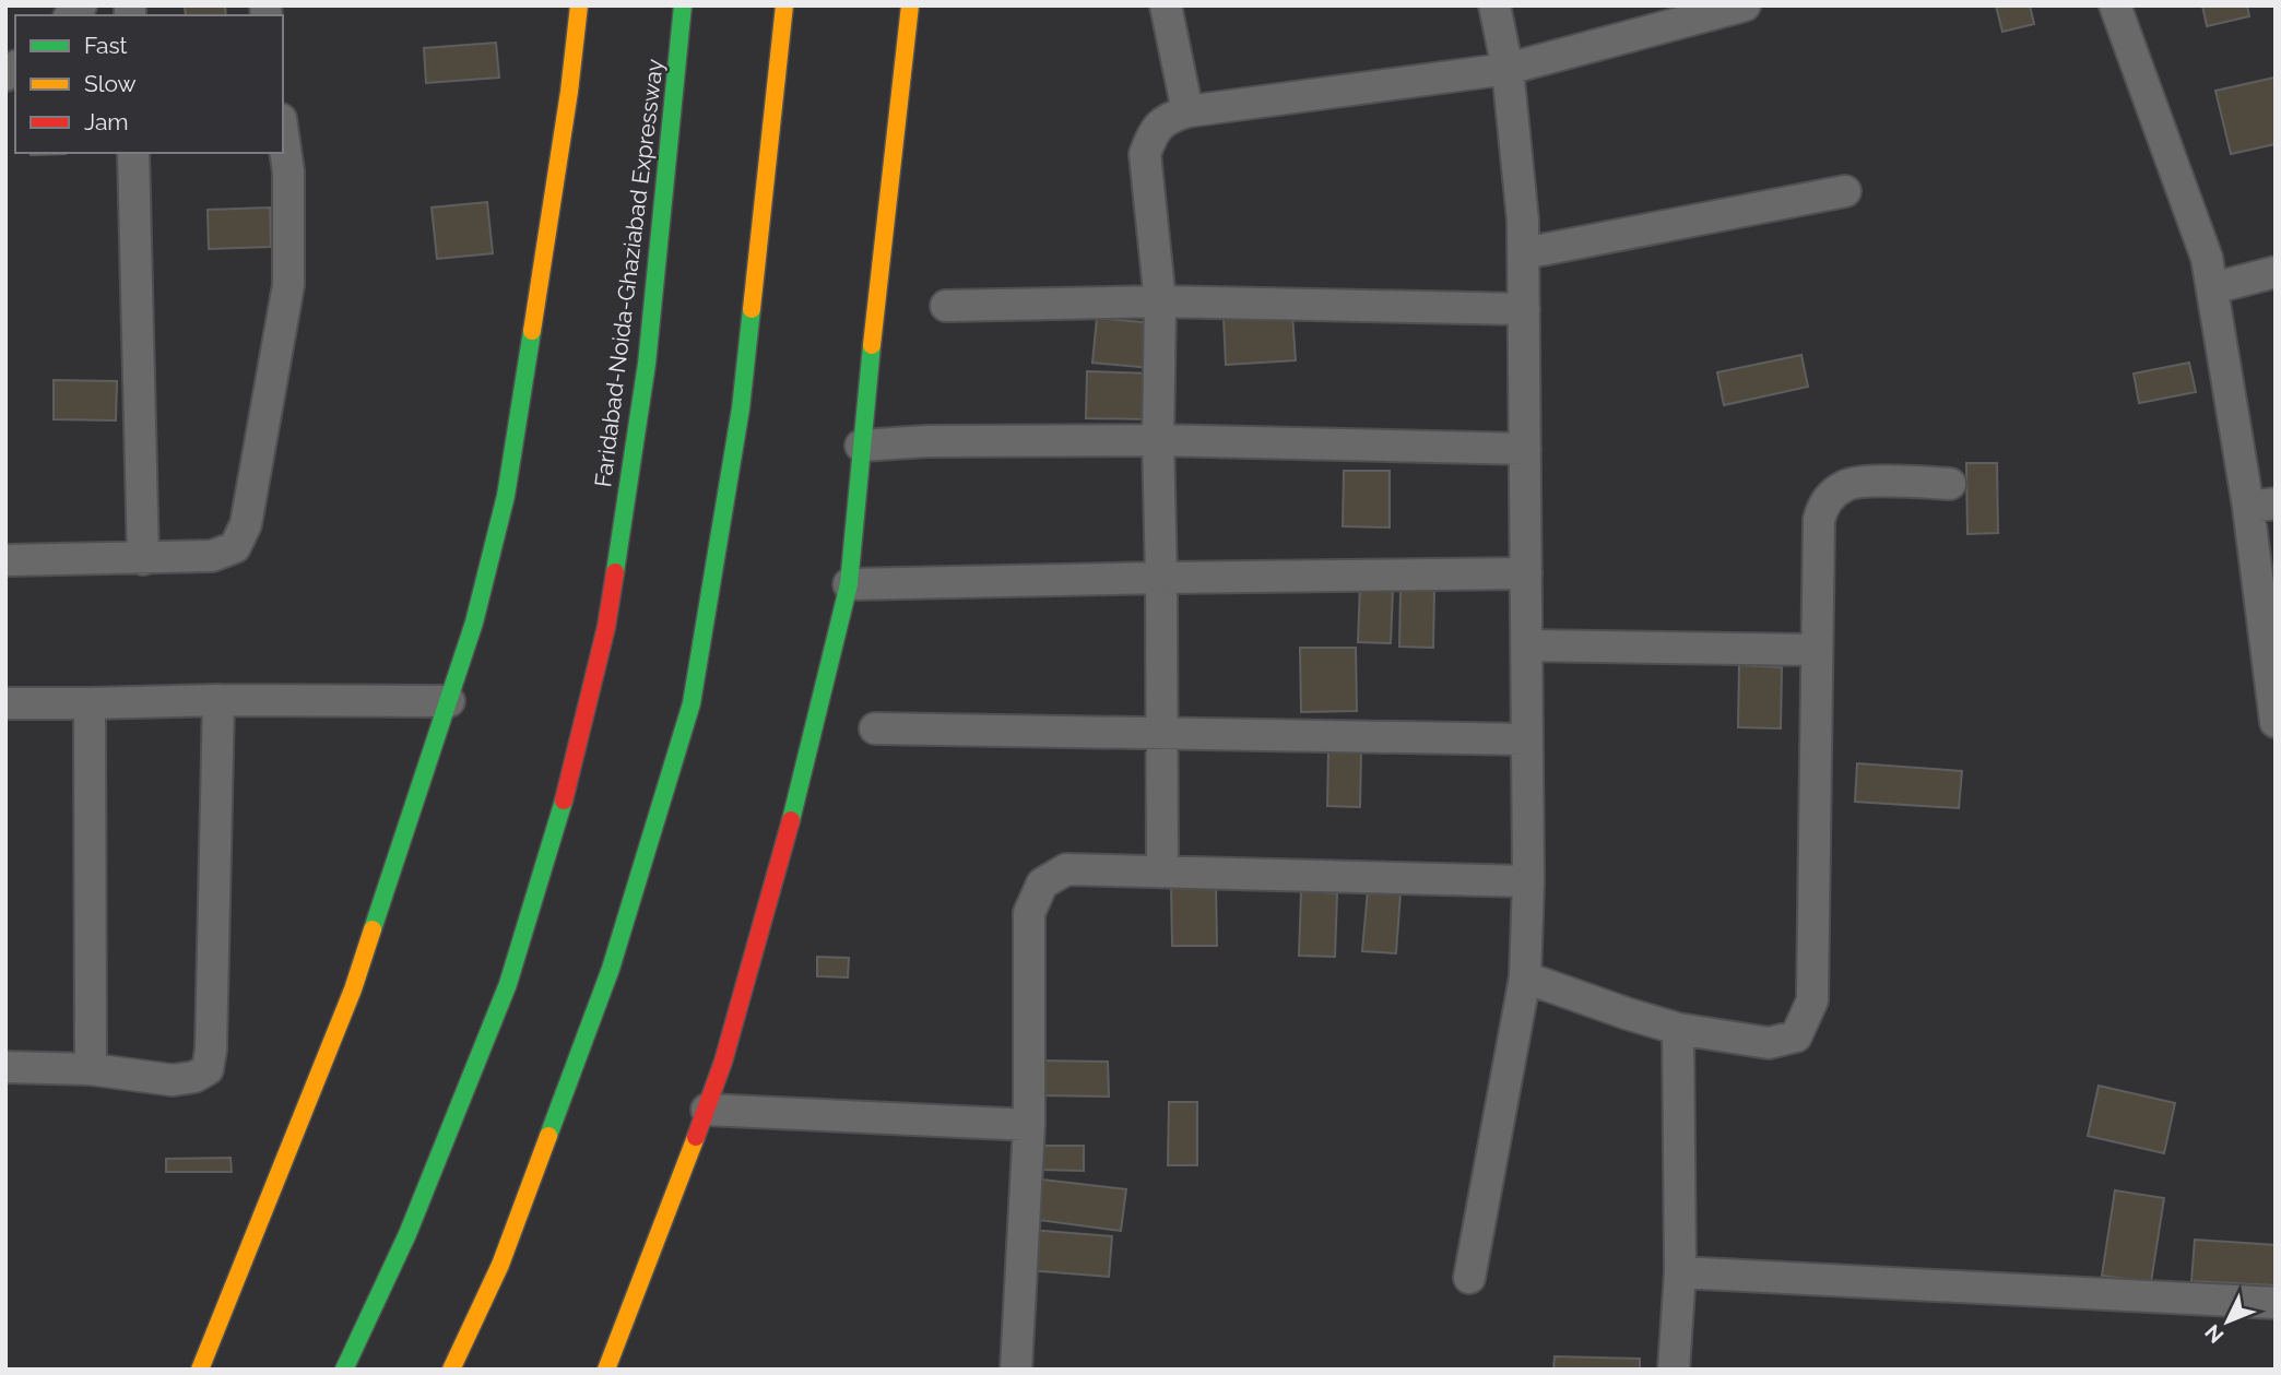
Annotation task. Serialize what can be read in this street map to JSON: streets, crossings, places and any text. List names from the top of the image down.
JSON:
{
  "streets": {
    "street": ["Faridabad-Noida-Ghaziabad Expressway"]
  },
  "legend": ["Fast", "Slow", "Jam"],
  "north": "bottom left"
}
